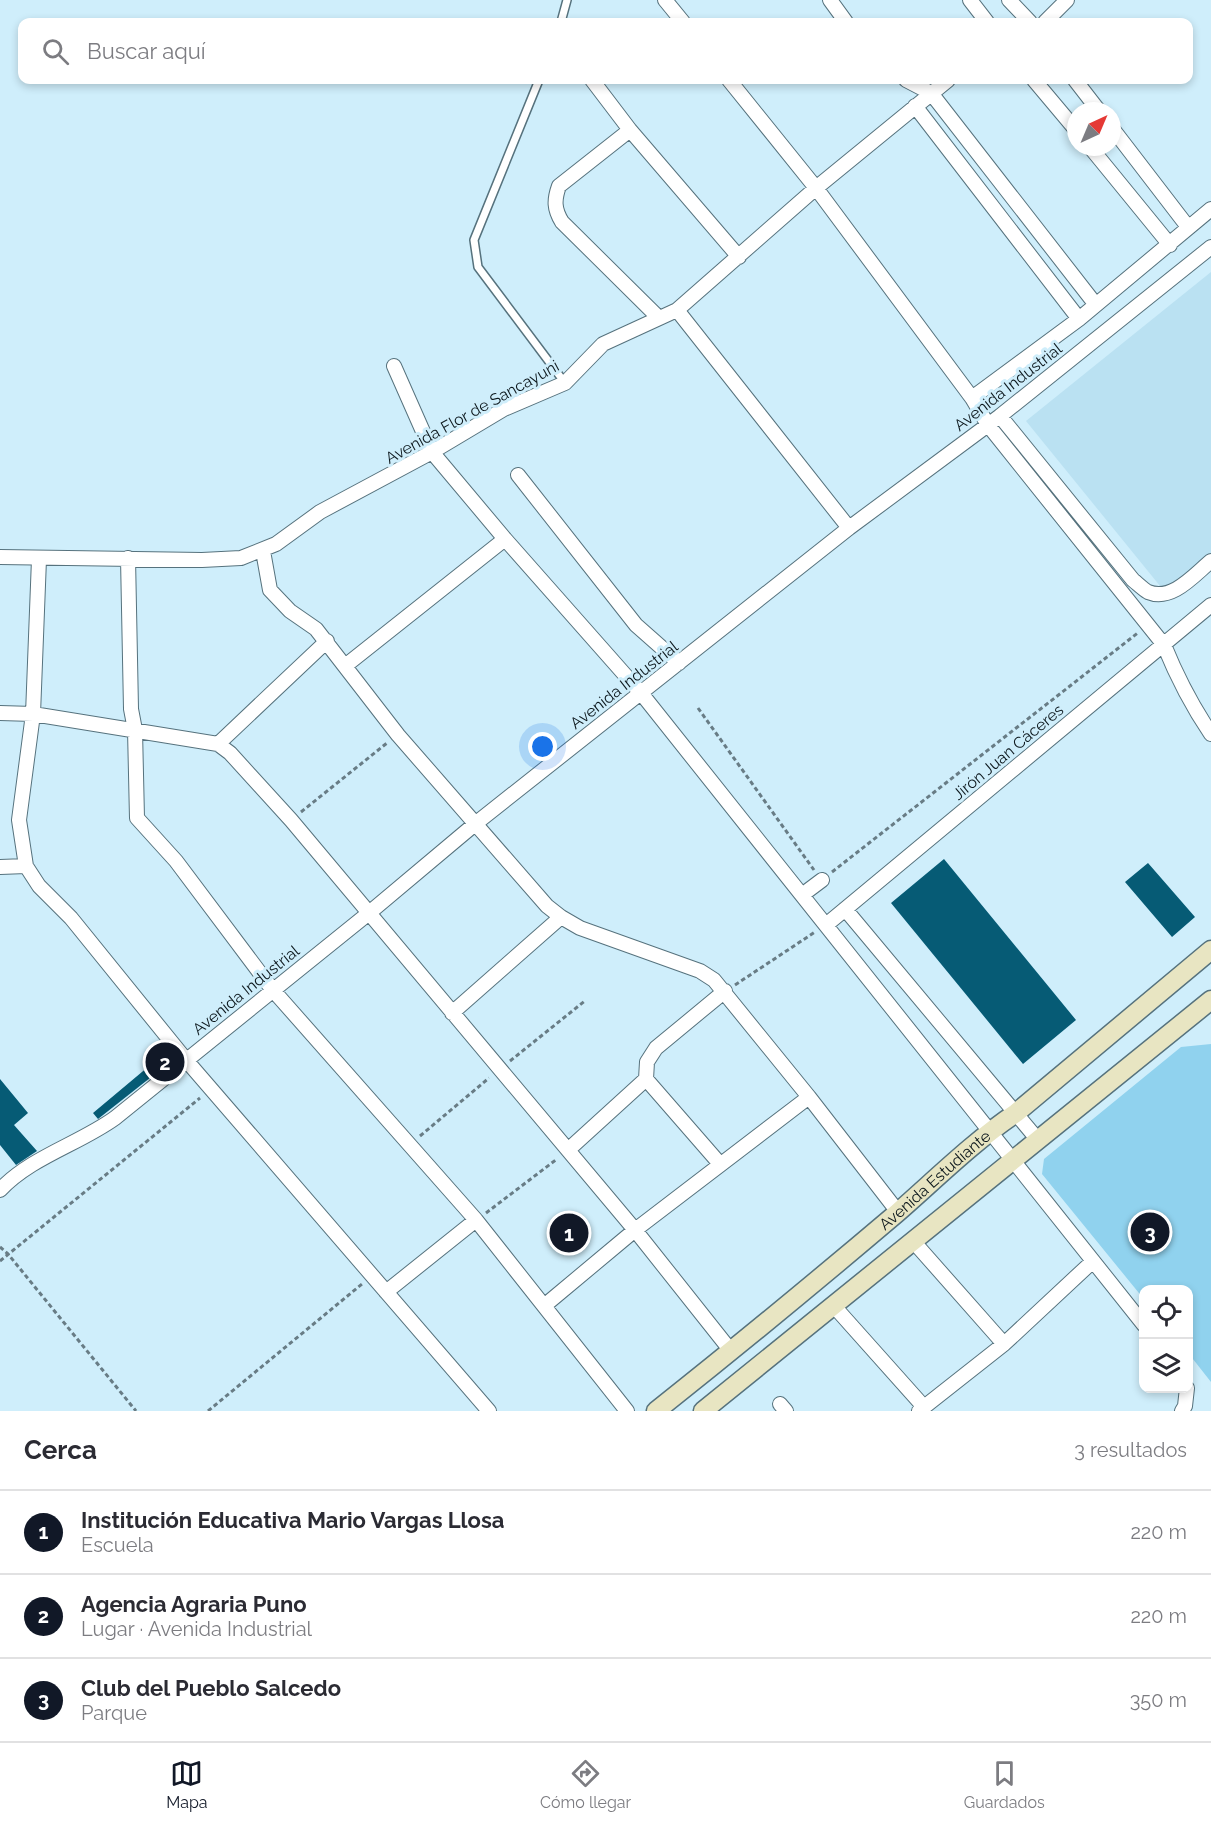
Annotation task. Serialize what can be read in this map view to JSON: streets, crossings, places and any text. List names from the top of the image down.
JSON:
{
  "streets": {
    "street": [
      "Avenida Industrial",
      "Avenida Flor de Sancayuni",
      "Jirón Juan Cáceres",
      "Avenida Estudiante"
    ]
  },
  "north": "top right",
  "page": {
    "search": "Buscar aquí",
    "pins": ["2", "3", "1"],
    "heading": ["Cerca", "3 resultados"],
    "list": [
      {
        "mark": "1",
        "name": "Institución Educativa Mario Vargas Llosa",
        "note": "Escuela",
        "value": "220 m"
      },
      {
        "mark": "2",
        "name": "Agencia Agraria Puno",
        "note": "Lugar · Avenida Industrial",
        "value": "220 m"
      },
      {
        "mark": "3",
        "name": "Club del Pueblo Salcedo",
        "note": "Parque",
        "value": "350 m"
      }
    ],
    "nav": ["Mapa", "Cómo llegar", "Guardados"]
  }
}
